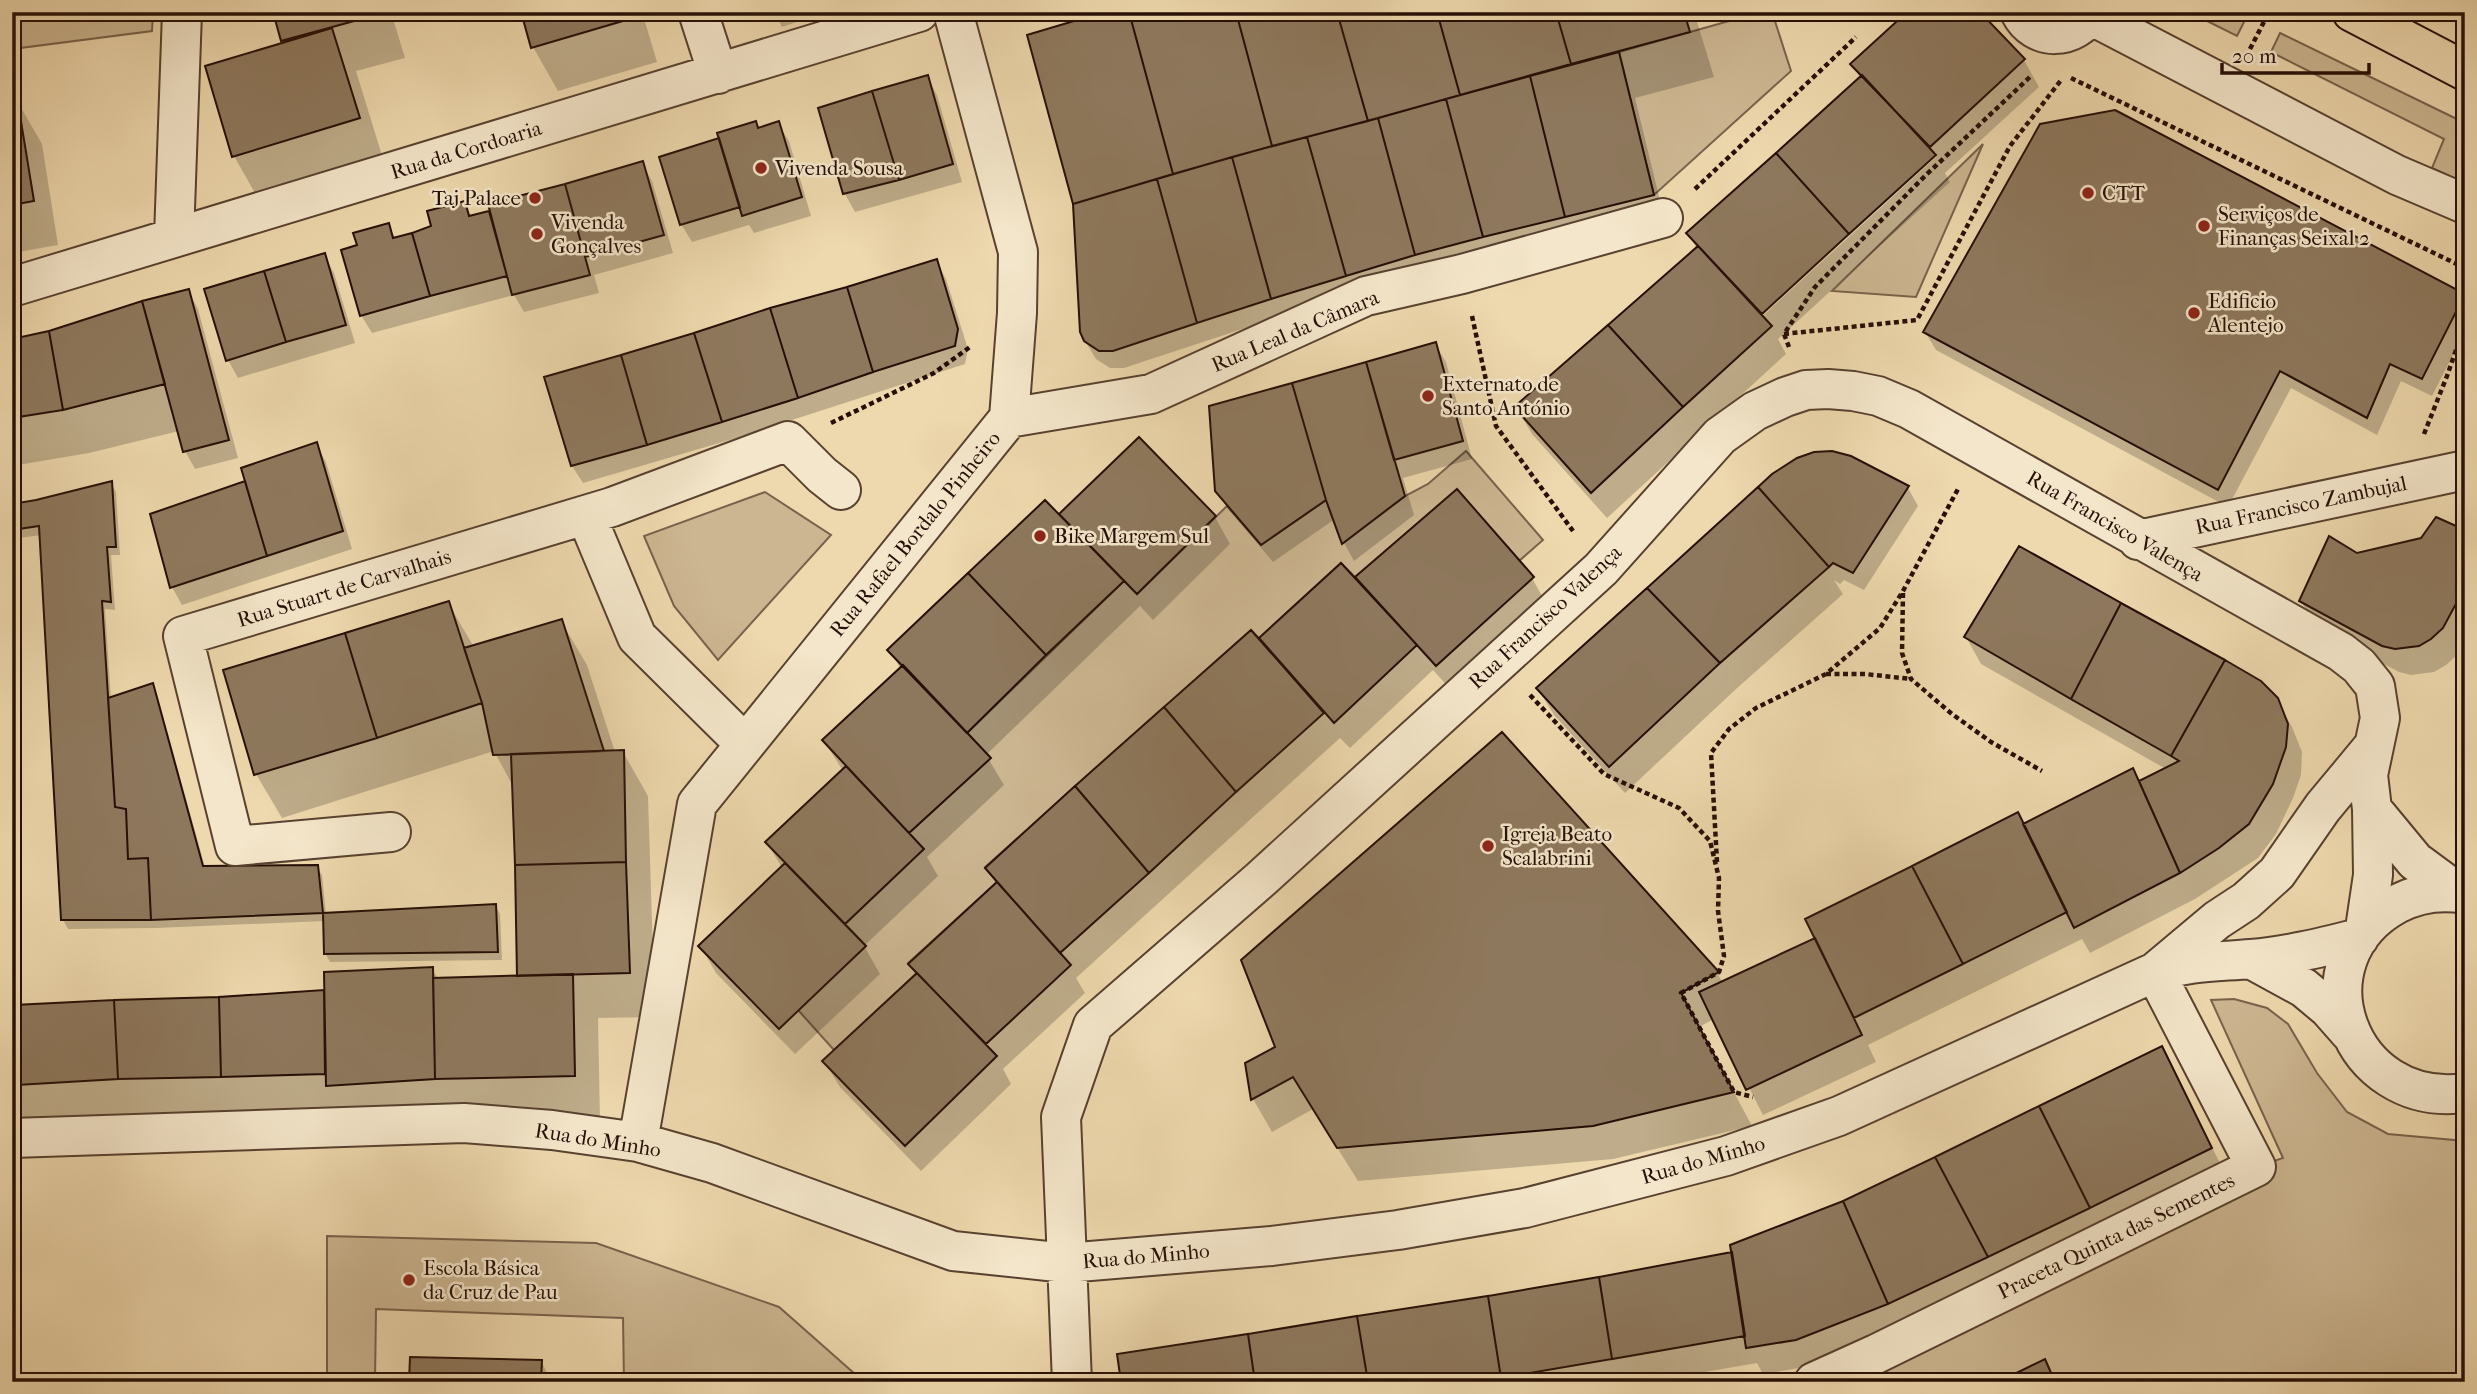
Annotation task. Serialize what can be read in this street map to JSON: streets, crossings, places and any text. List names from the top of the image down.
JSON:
{
  "streets": {
    "street": [
      "Rua da Cordoaria",
      "Rua Leal da Câmara",
      "Rua Francisco Zambujal",
      "Rua Francisco Valença",
      "Rua Rafael Bordalo Pinheiro",
      "Rua Stuart de Carvalhais",
      "Rua do Minho",
      "Praceta Quinta das Sementes"
    ]
  },
  "crossings": [
    ["Rua Leal da Câmara", "Rua Rafael Bordalo Pinheiro"],
    ["Rua Francisco Zambujal", "Rua Francisco Valença"],
    ["Rua Francisco Valença", "Rua do Minho"],
    ["Rua Rafael Bordalo Pinheiro", "Rua do Minho"],
    ["Rua do Minho", "Praceta Quinta das Sementes"]
  ],
  "places": [
    "Vivenda Sousa",
    "CTT",
    "Taj Palace",
    "Serviços de Finanças Seixal 2",
    "Vivenda Gonçalves",
    "Edificio Alentejo",
    "Externato de Santo António",
    "Bike Margem Sul",
    "Igreja Beato Scalabrini",
    "Escola Básica da Cruz de Pau"
  ],
  "scale_bar": "20 m"
}
